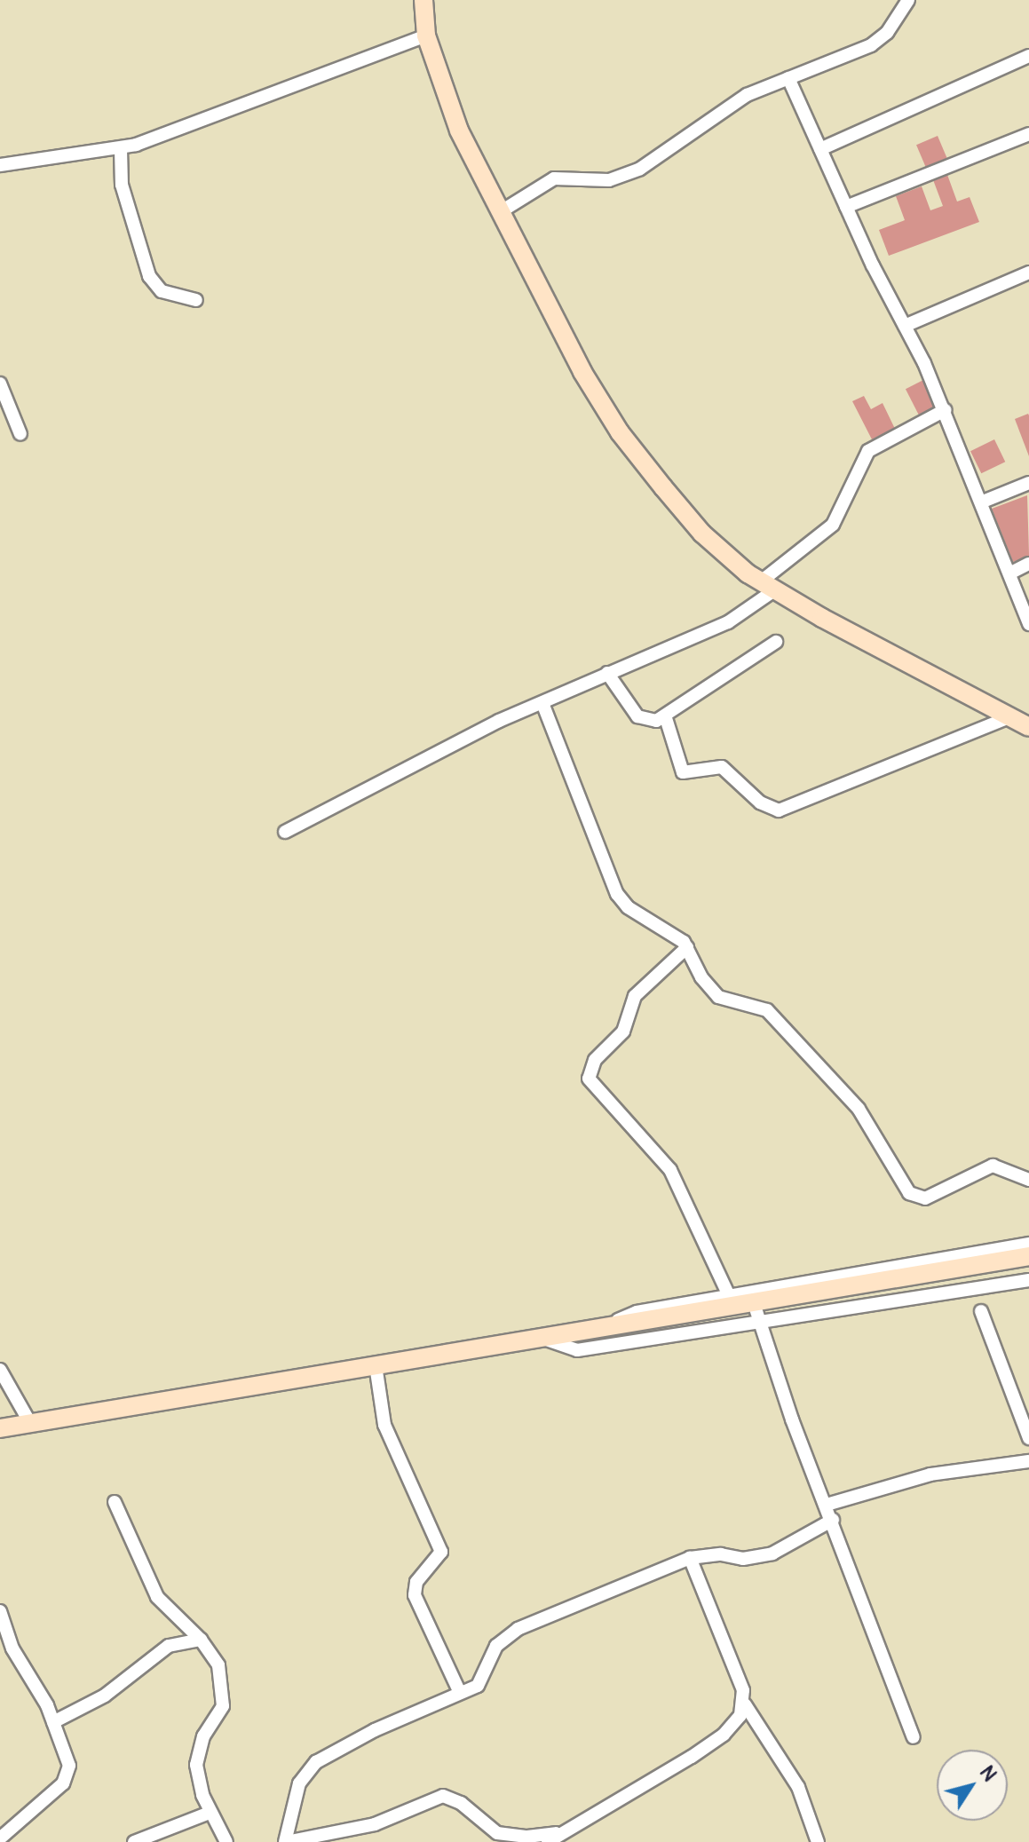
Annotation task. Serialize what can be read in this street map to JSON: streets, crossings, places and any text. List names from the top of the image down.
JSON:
{
  "north": "top right"
}
